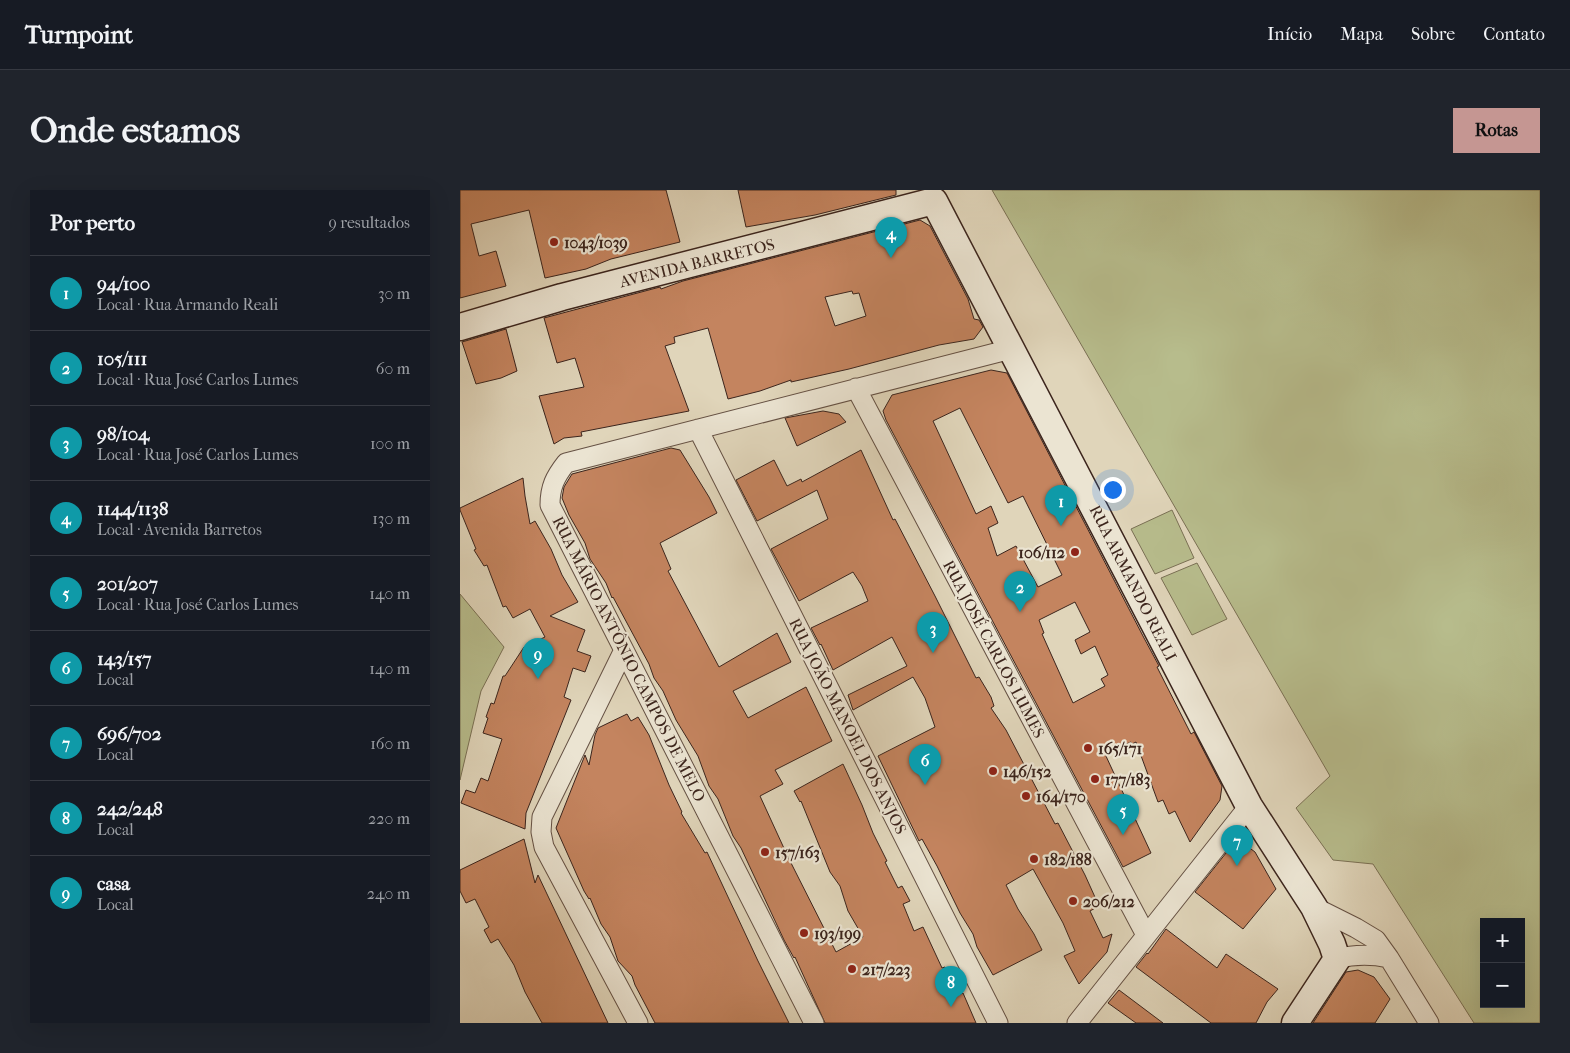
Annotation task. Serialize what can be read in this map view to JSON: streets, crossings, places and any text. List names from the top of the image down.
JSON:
{
  "streets": {
    "street": [
      "AVENIDA BARRETOS",
      "RUA ARMANDO REALI",
      "RUA JOSÉ CARLOS LUMES",
      "RUA MÁRIO ANTÔNIO CAMPOS DE MELO",
      "RUA JOÃO MANOEL DOS ANJOS"
    ]
  },
  "crossings": [
    ["AVENIDA BARRETOS", "RUA ARMANDO REALI"],
    ["RUA ARMANDO REALI", "RUA MÁRIO ANTÔNIO CAMPOS DE MELO"],
    ["RUA JOSÉ CARLOS LUMES", "RUA MÁRIO ANTÔNIO CAMPOS DE MELO"],
    ["RUA MÁRIO ANTÔNIO CAMPOS DE MELO", "RUA JOÃO MANOEL DOS ANJOS"]
  ],
  "places": [
    "1043/1039",
    "106/112",
    "165/171",
    "146/152",
    "177/183",
    "164/170",
    "157/163",
    "182/188",
    "206/212",
    "193/199",
    "217/223"
  ],
  "page": {
    "header": "Turnpoint",
    "nav": [
      "Início",
      "Mapa",
      "Sobre",
      "Contato"
    ],
    "buttons": "Rotas",
    "title": "Onde estamos",
    "heading": ["Por perto", "9 resultados"],
    "pins": [
      "4",
      "1",
      "2",
      "3",
      "9",
      "6",
      "5",
      "7",
      "8"
    ],
    "list": [
      {
        "mark": "1",
        "name": "94/100",
        "note": "Local · Rua Armando Reali",
        "value": "30 m"
      },
      {
        "mark": "2",
        "name": "105/111",
        "note": "Local · Rua José Carlos Lumes",
        "value": "60 m"
      },
      {
        "mark": "3",
        "name": "98/104",
        "note": "Local · Rua José Carlos Lumes",
        "value": "100 m"
      },
      {
        "mark": "4",
        "name": "1144/1138",
        "note": "Local · Avenida Barretos",
        "value": "130 m"
      },
      {
        "mark": "5",
        "name": "201/207",
        "note": "Local · Rua José Carlos Lumes",
        "value": "140 m"
      },
      {
        "mark": "6",
        "name": "143/157",
        "note": "Local",
        "value": "140 m"
      },
      {
        "mark": "7",
        "name": "696/702",
        "note": "Local",
        "value": "160 m"
      },
      {
        "mark": "8",
        "name": "242/248",
        "note": "Local",
        "value": "220 m"
      },
      {
        "mark": "9",
        "name": "casa",
        "note": "Local",
        "value": "240 m"
      }
    ],
    "map_buttons": ["+", "−"]
  }
}
